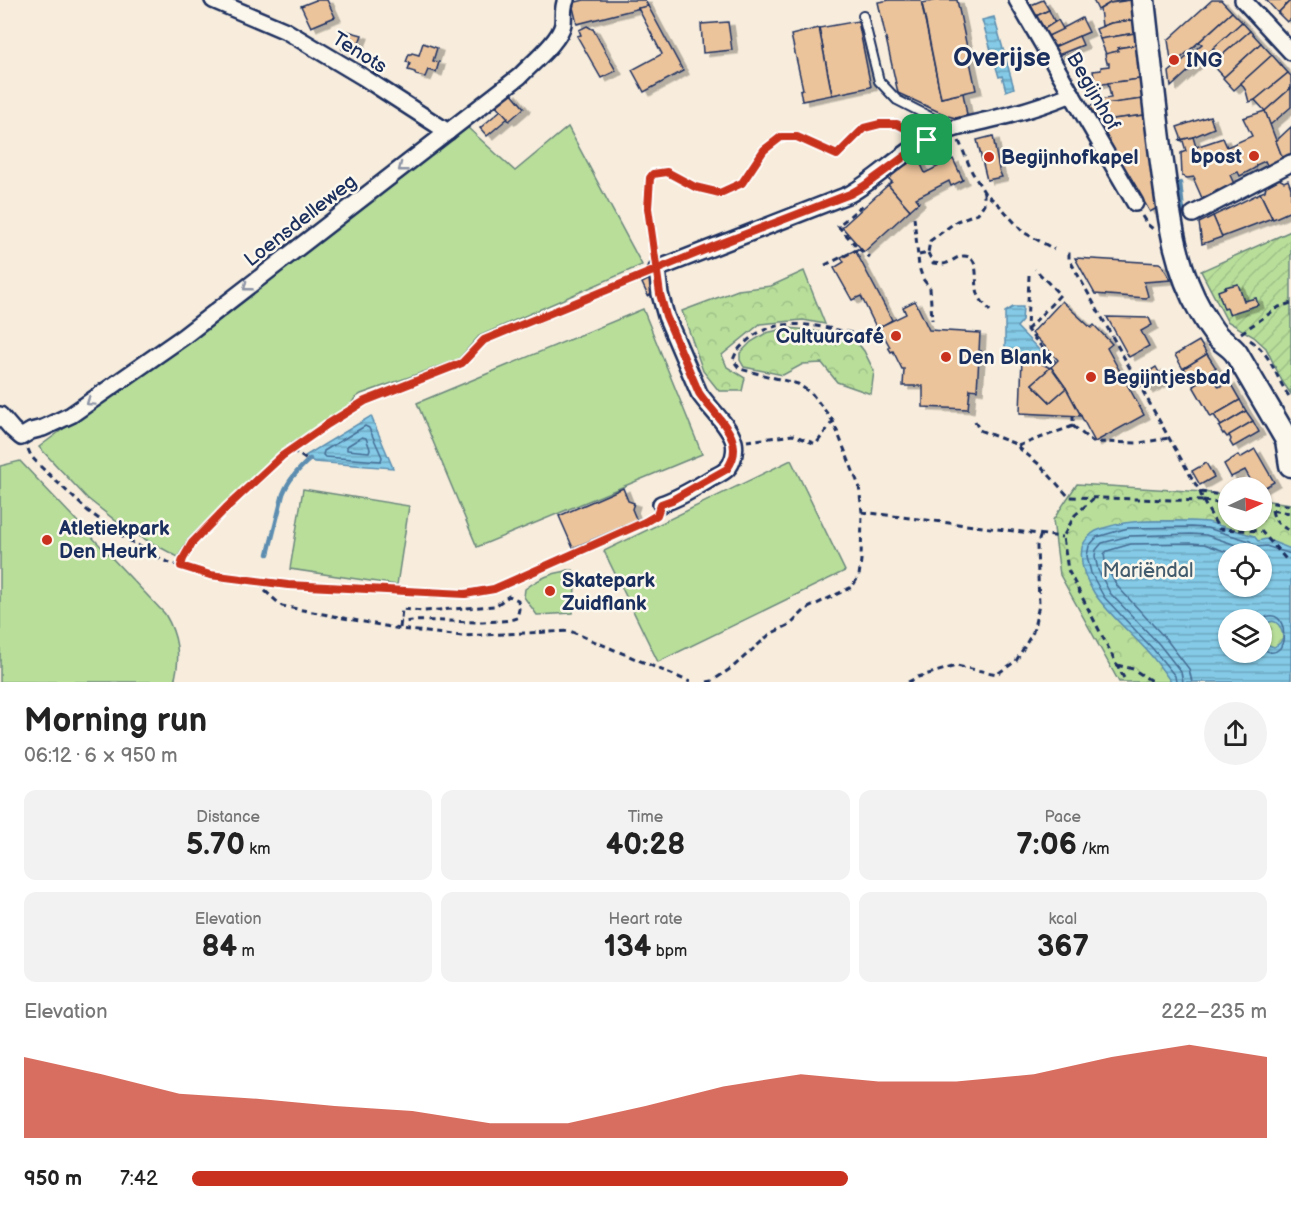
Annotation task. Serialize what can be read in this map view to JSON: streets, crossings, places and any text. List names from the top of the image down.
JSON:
{
  "streets": {
    "street": ["Tenots", "Begijnhof", "Loensdelleweg"]
  },
  "crossings": [
    ["Tenots", "Loensdelleweg"]
  ],
  "one_way": ["Loensdelleweg"],
  "districts": ["Overijse"],
  "parks": ["Mariëndal"],
  "places": [
    "ING",
    "bpost",
    "Begijnhofkapel",
    "Cultuurcafé",
    "Den Blank",
    "Begijntjesbad",
    "Atletiekpark Den Heurk",
    "Skatepark Zuidflank"
  ],
  "north": "right",
  "page": {
    "heading": ["Morning run", "06:12 · 6 × 950 m"],
    "stats": [
      ["Distance", "5.70 km"],
      ["Time", "40:28"],
      ["Pace", "7:06 /km"],
      ["Elevation", "84 m"],
      ["Heart rate", "134 bpm"],
      ["kcal", "367"]
    ],
    "chart": ["Elevation", "222–235 m"],
    "list": [
      {
        "name": "950 m",
        "note": "7:42"
      }
    ]
  }
}
